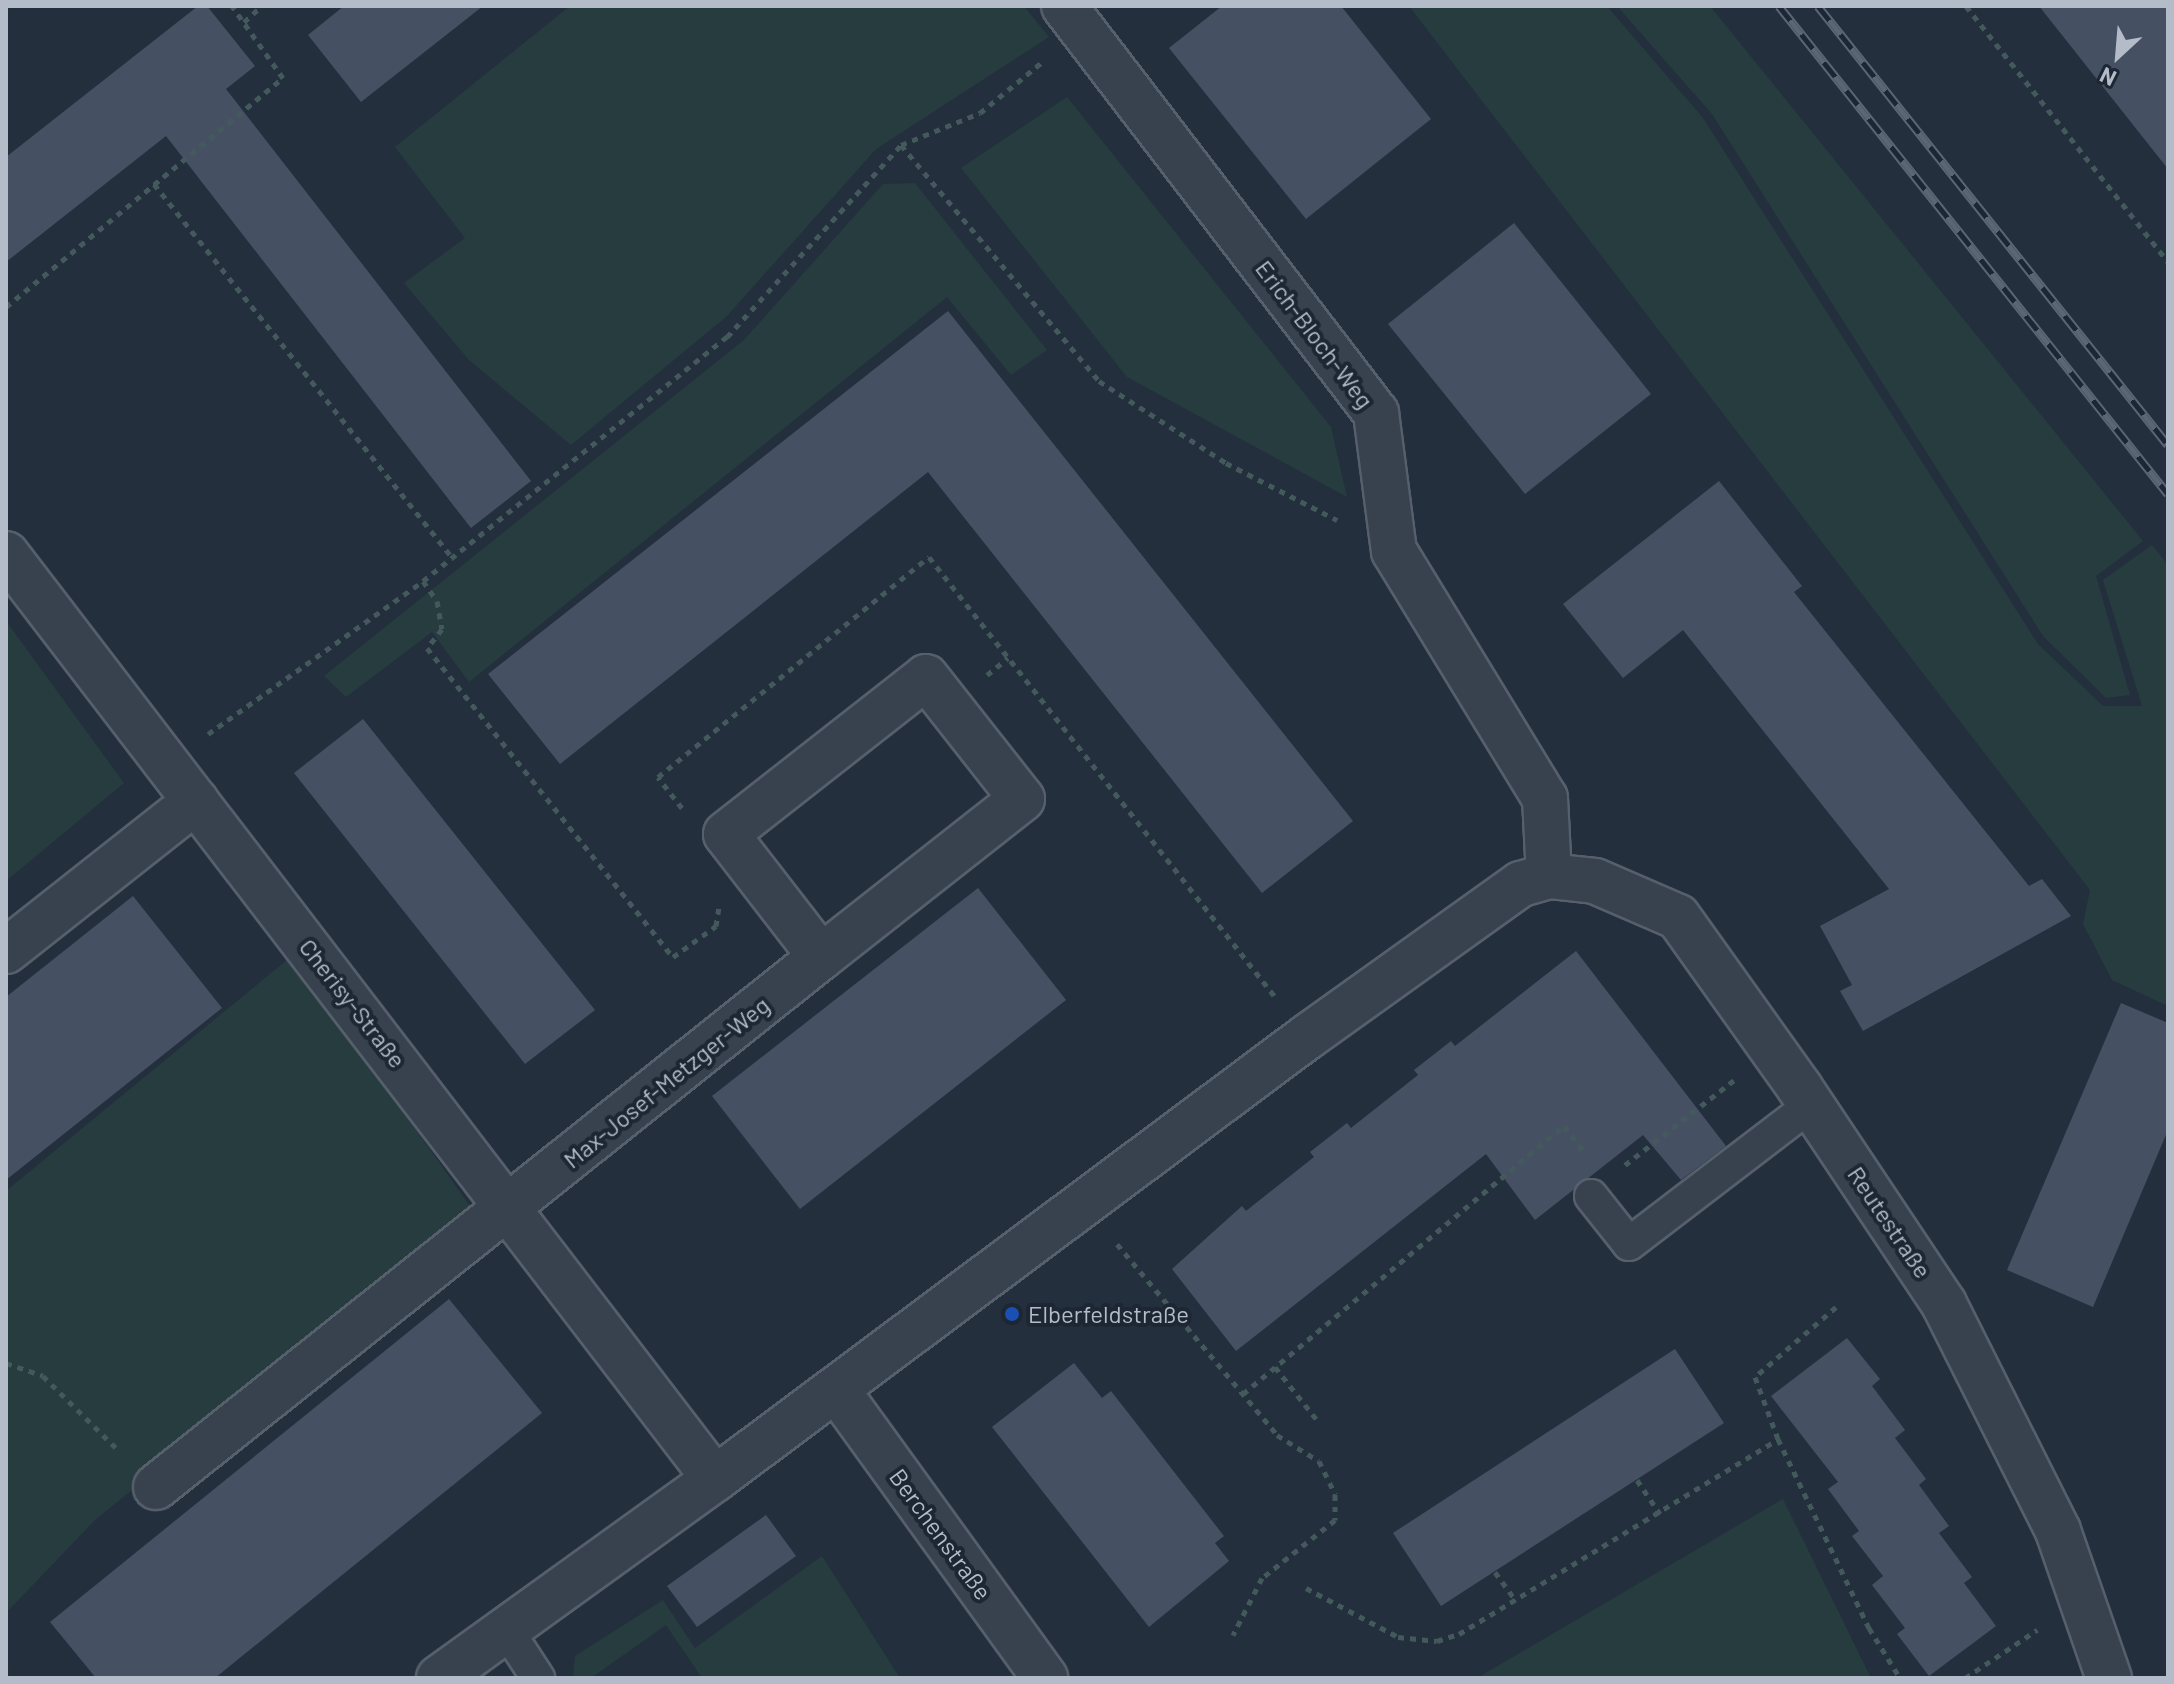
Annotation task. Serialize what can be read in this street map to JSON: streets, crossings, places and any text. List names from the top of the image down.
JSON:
{
  "streets": {
    "street": [
      "Erich-Bloch-Weg",
      "Cherisy-Straße",
      "Max-Josef-Metzger-Weg",
      "Reutestraße",
      "Berchenstraße"
    ]
  },
  "crossings": [
    ["Erich-Bloch-Weg", "Reutestraße"],
    ["Cherisy-Straße", "Max-Josef-Metzger-Weg"]
  ],
  "places": ["Elberfeldstraße"],
  "north": "bottom left"
}
